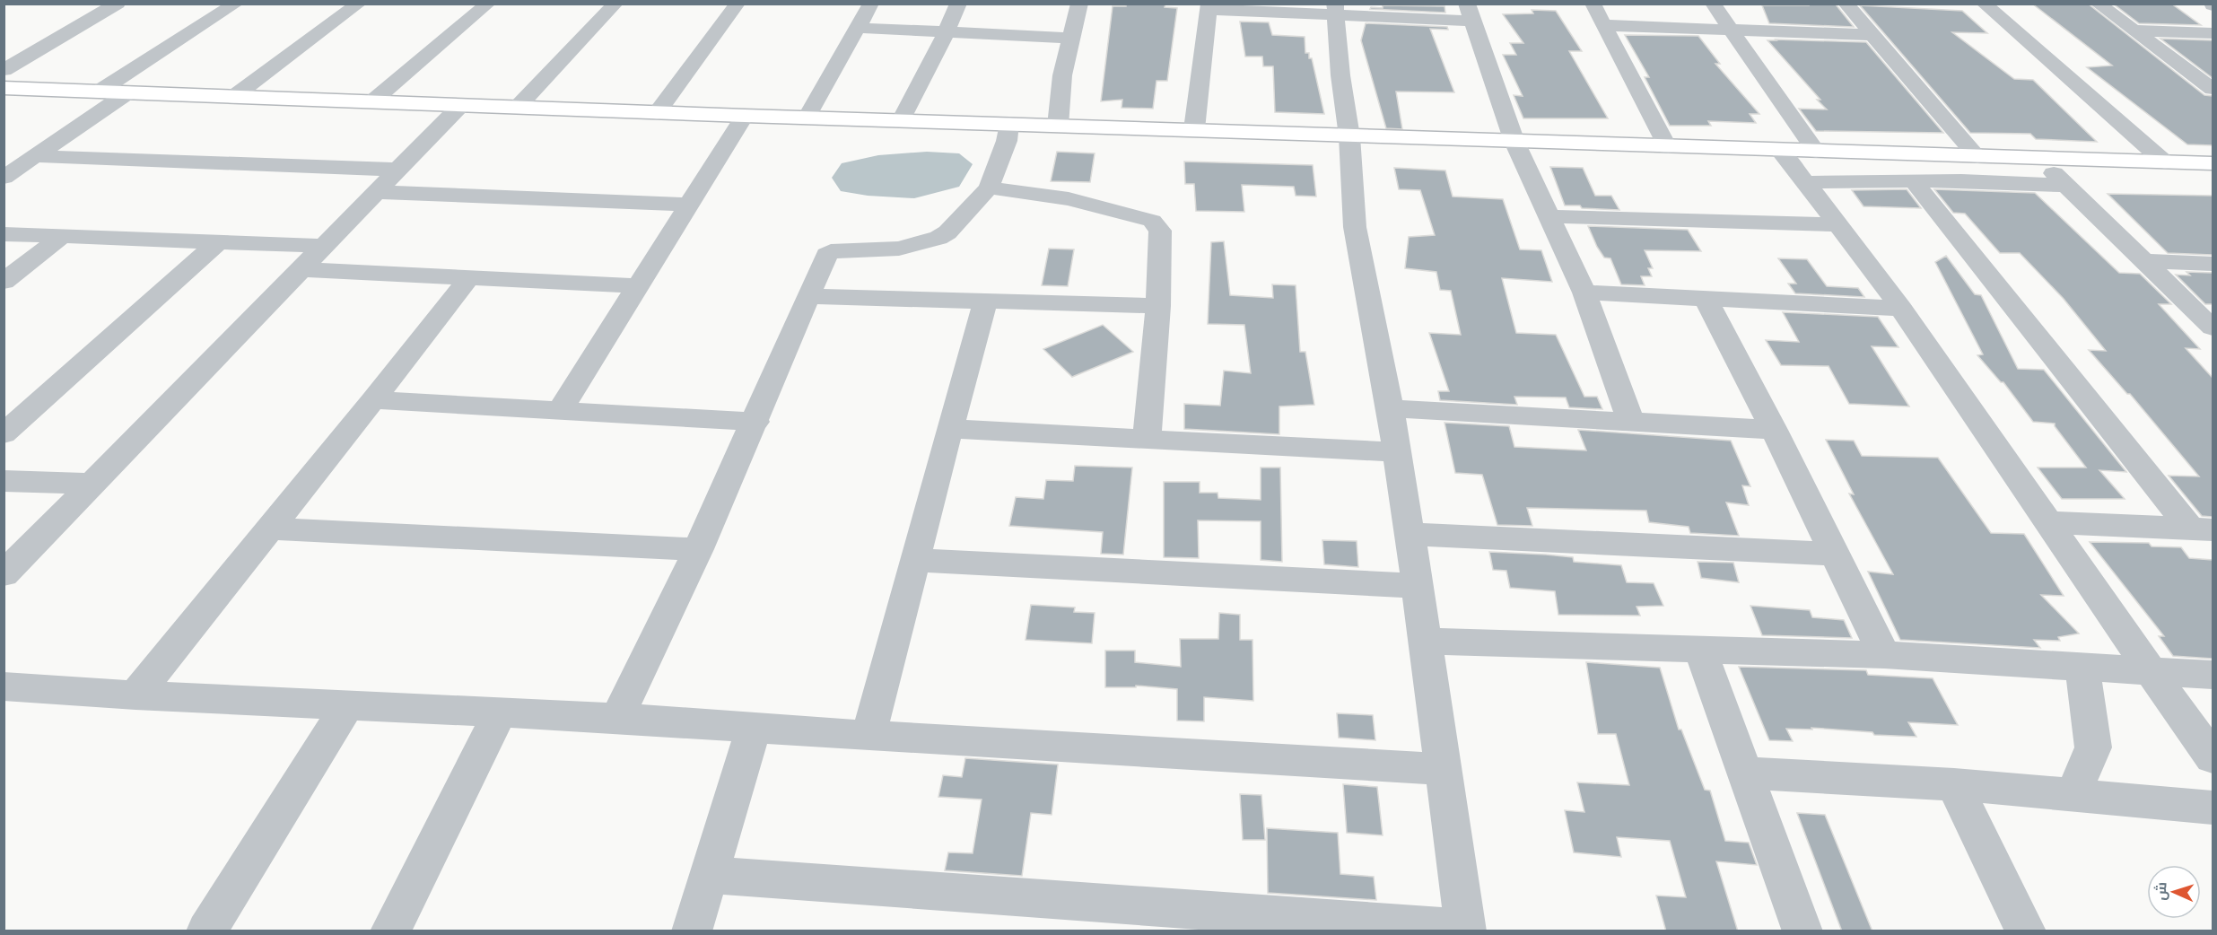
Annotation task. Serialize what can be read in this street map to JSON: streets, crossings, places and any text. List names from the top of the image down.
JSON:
{
  "north": "left"
}
